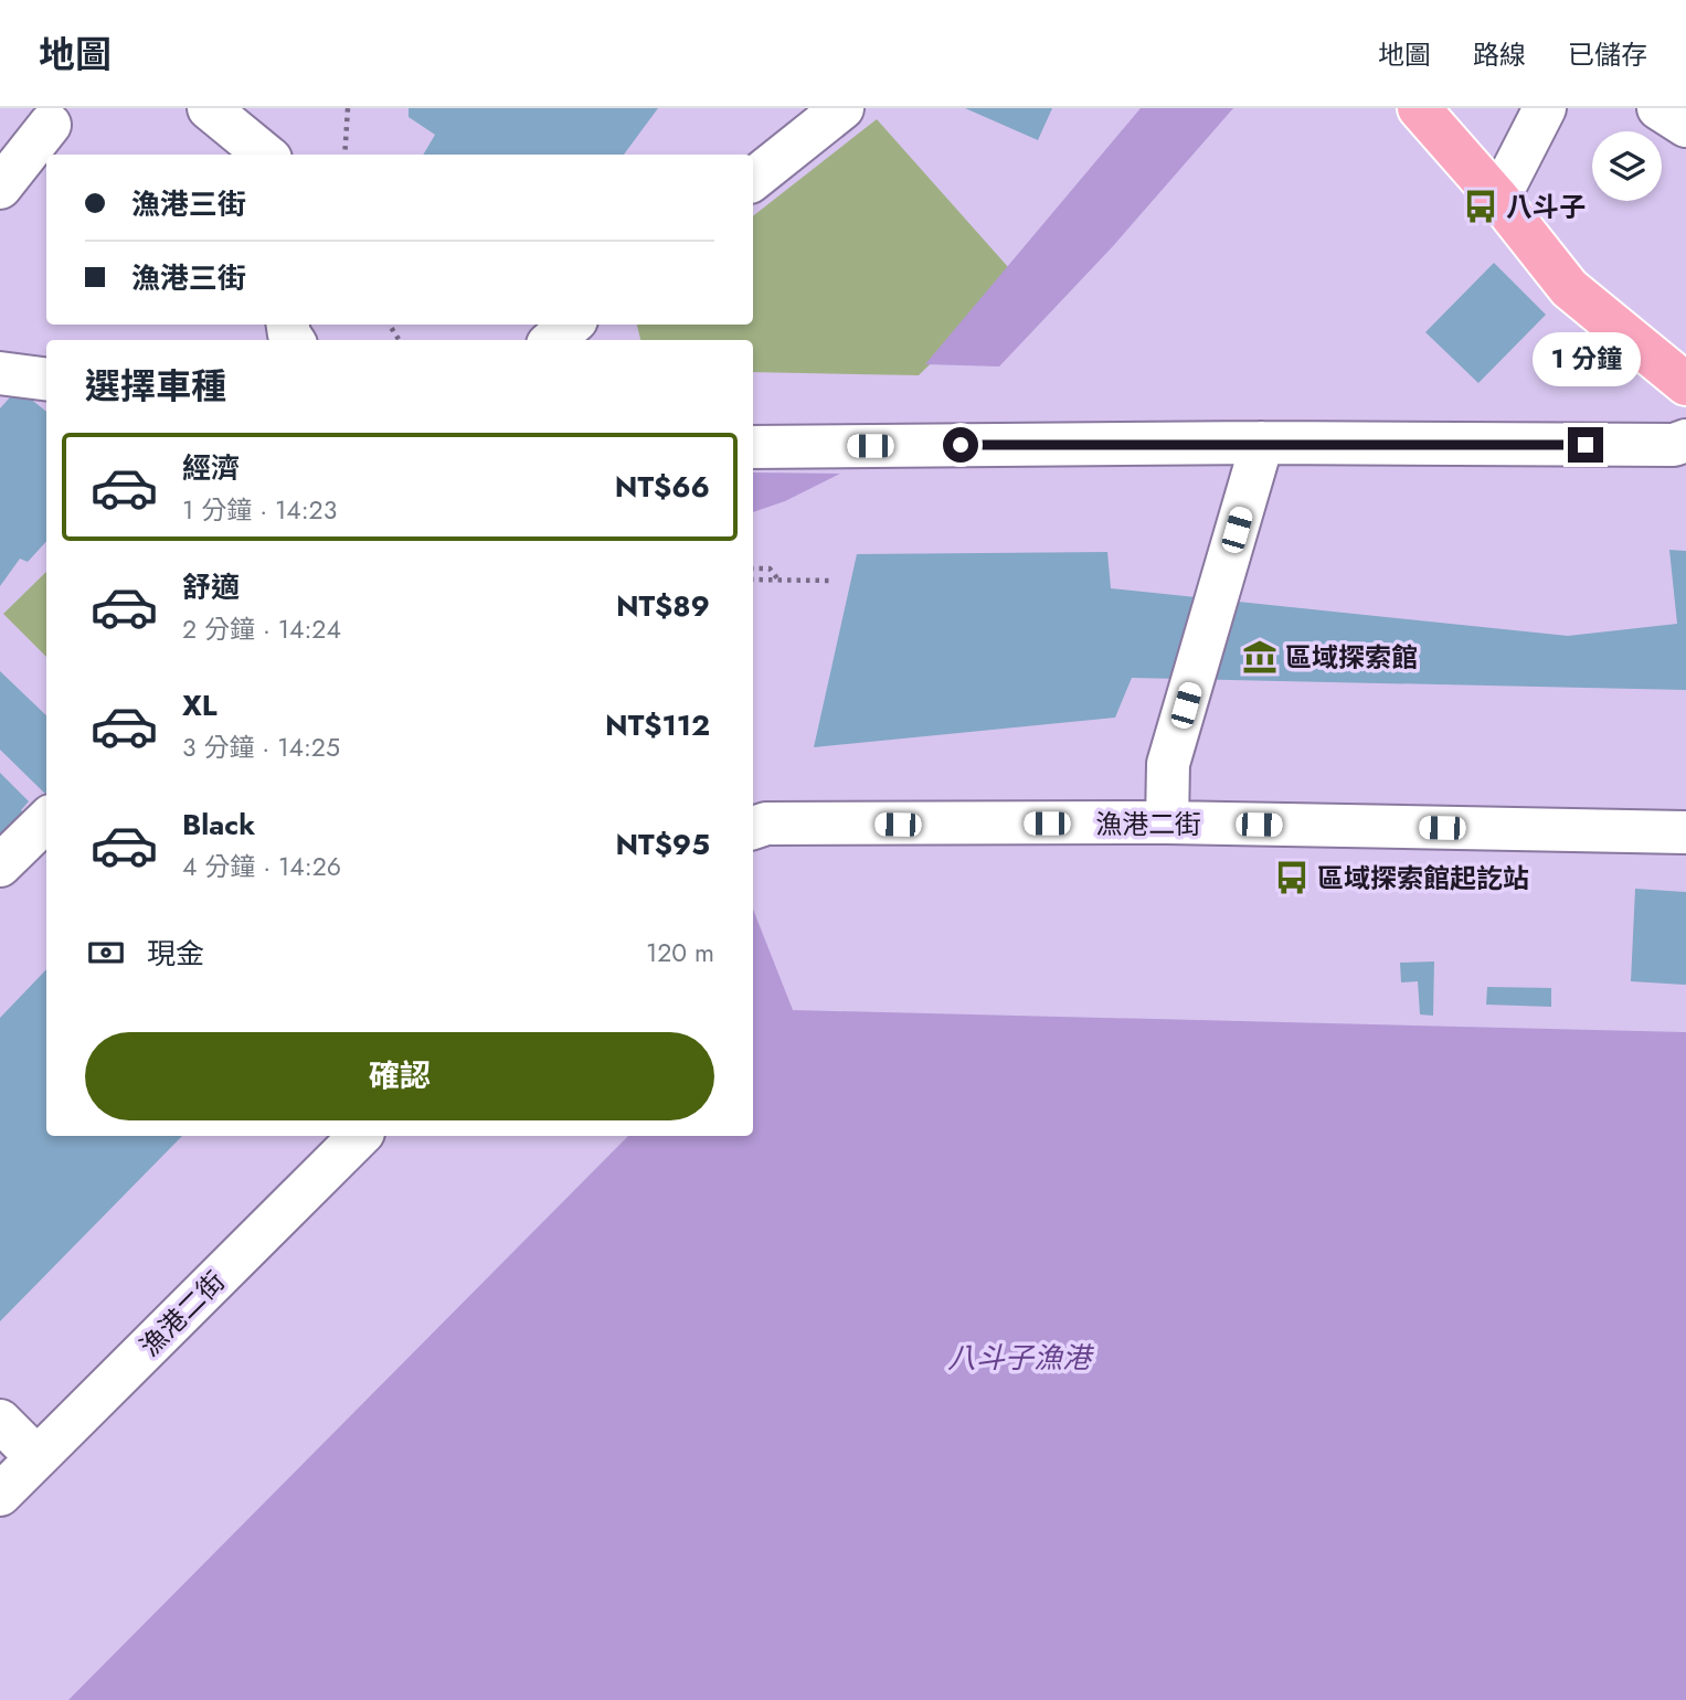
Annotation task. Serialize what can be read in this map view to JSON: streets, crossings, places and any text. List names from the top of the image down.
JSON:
{
  "streets": {
    "street": ["漁港二街"]
  },
  "water": ["八斗子漁港"],
  "places": {
    "bus stop": ["八斗子", "區域探索館起訖站"],
    "museum": ["區域探索館"]
  },
  "page": {
    "header": "地圖",
    "nav": ["地圖", "路線", "已儲存"],
    "banner": ["漁港三街", "漁港三街"],
    "bubble": "1 分鐘",
    "heading": "選擇車種",
    "list": [
      {
        "name": "經濟",
        "note": "1 分鐘 · 14:23",
        "value": "NT$66"
      },
      {
        "name": "舒適",
        "note": "2 分鐘 · 14:24",
        "value": "NT$89"
      },
      {
        "name": "XL",
        "note": "3 分鐘 · 14:25",
        "value": "NT$112"
      },
      {
        "name": "Black",
        "note": "4 分鐘 · 14:26",
        "value": "NT$95"
      }
    ],
    "pay": ["現金", "120 m"],
    "buttons": "確認"
  }
}
